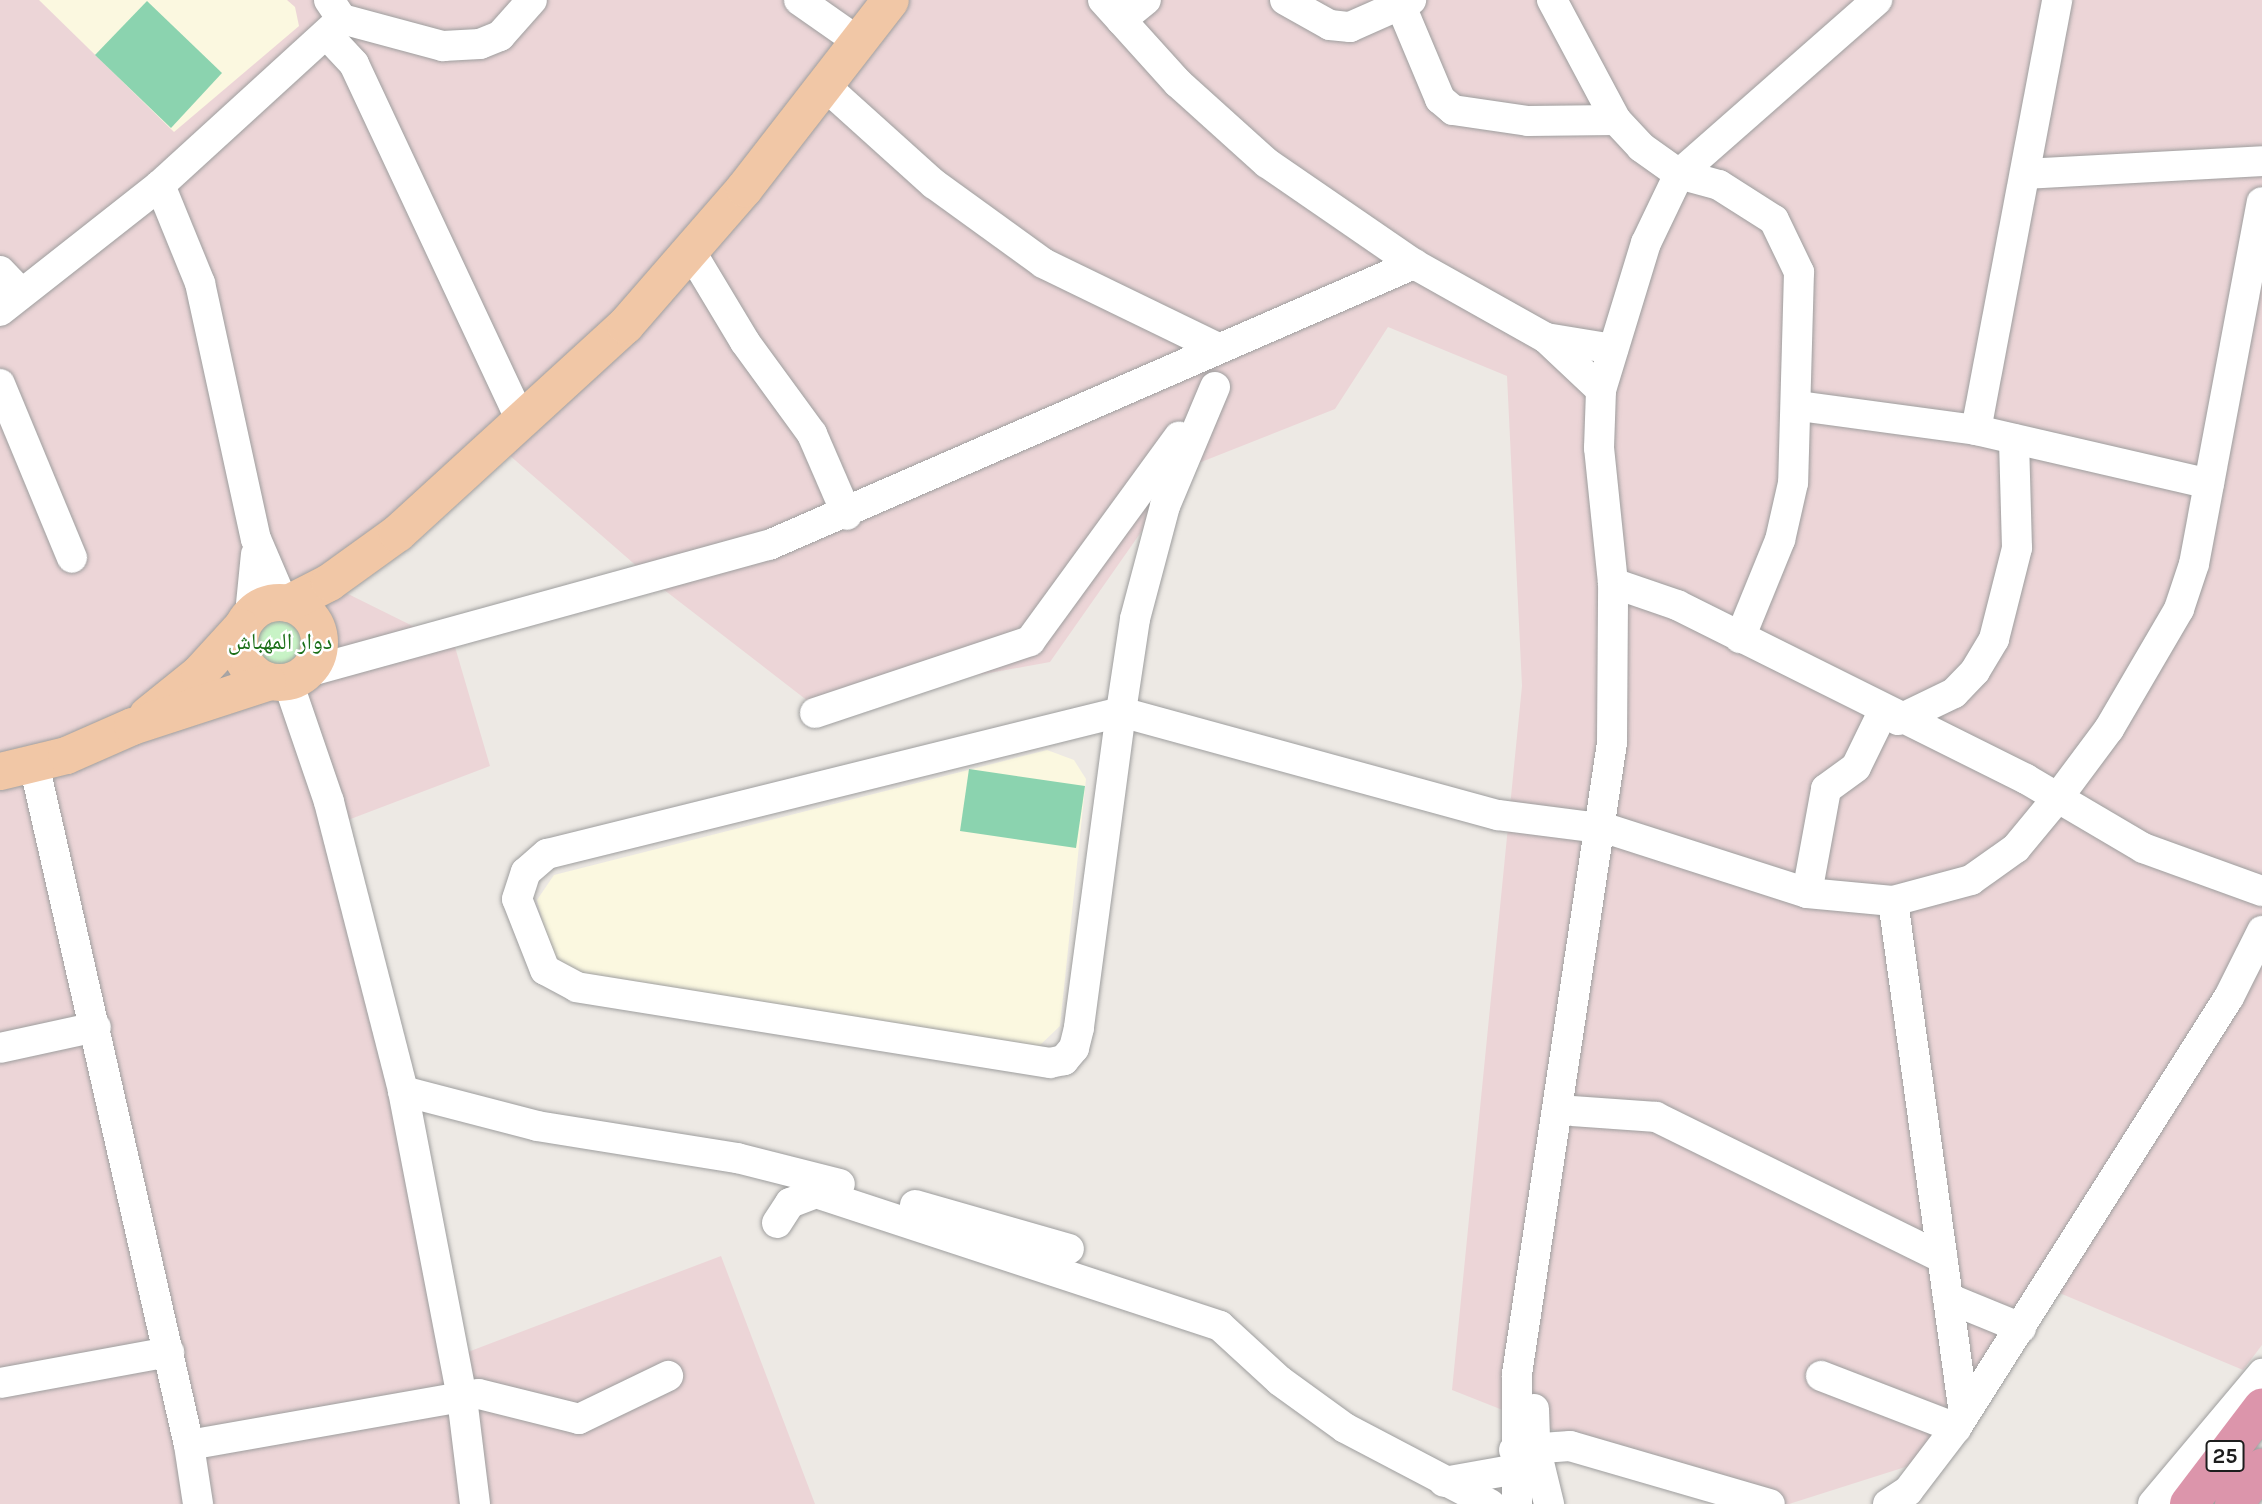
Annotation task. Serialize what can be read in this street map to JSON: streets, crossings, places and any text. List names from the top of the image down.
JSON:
{
  "streets": {
    "highway": ["25"]
  },
  "parks": ["دوار المهباش"]
}
